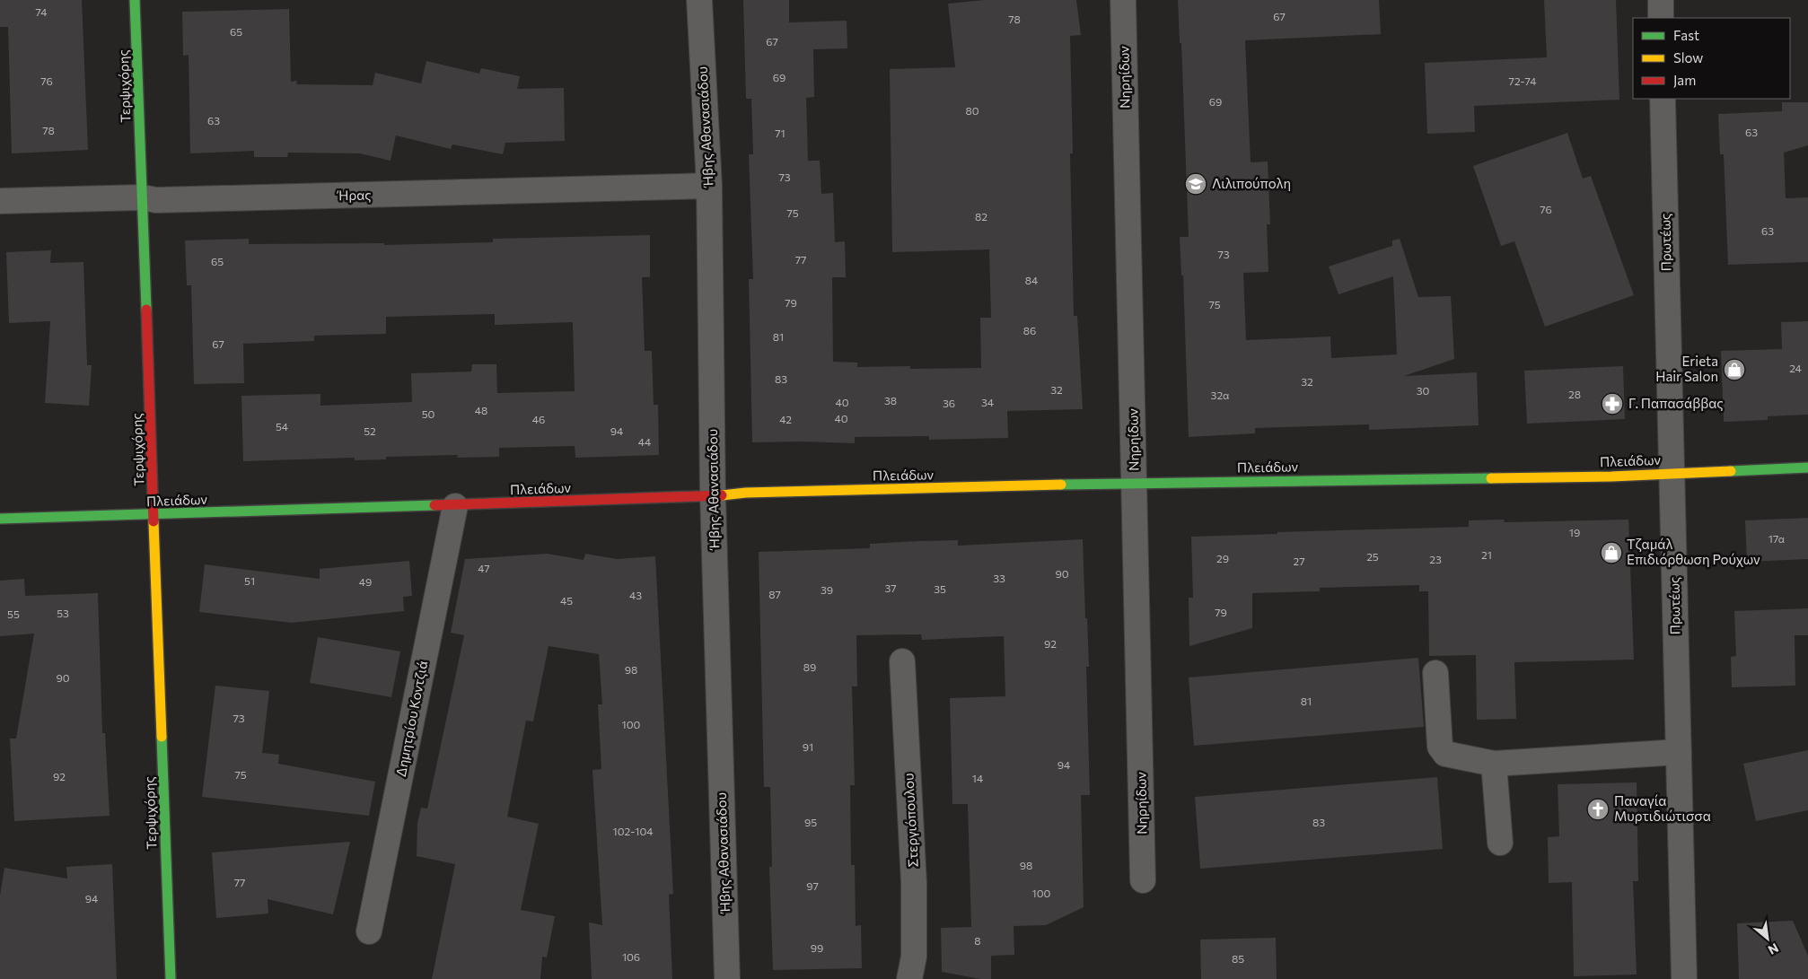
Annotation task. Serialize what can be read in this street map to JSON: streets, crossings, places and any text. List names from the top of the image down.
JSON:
{
  "streets": {
    "street": [
      "Νηρηίδων",
      "Τερψιχόρης",
      "Ήβης Αθανασιάδου",
      "Ήρας",
      "Πρωτέως",
      "Πλειάδων",
      "Δημητρίου Κοντζιά",
      "Στεργιόπουλου"
    ]
  },
  "crossings": [
    ["Νηρηίδων", "Πλειάδων"],
    ["Τερψιχόρης", "Ήρας"],
    ["Τερψιχόρης", "Πλειάδων"],
    ["Ήβης Αθανασιάδου", "Ήρας"],
    ["Ήβης Αθανασιάδου", "Πλειάδων"],
    ["Πρωτέως", "Πλειάδων"],
    ["Πλειάδων", "Δημητρίου Κοντζιά"]
  ],
  "places": {
    "school or university": ["Λιλιπούπολη"],
    "shop": ["Erieta Hair Salon", "Τζαμάλ Επιδιόρθωση Ρούχων"],
    "pharmacy": ["Γ. Παπασάββας"],
    "church": ["Παναγία Μυρτιδιώτισσα"]
  },
  "house_numbers": [
    "74",
    "67",
    "78",
    "65",
    "67",
    "69",
    "76",
    "72-74",
    "69",
    "80",
    "63",
    "78",
    "63",
    "71",
    "73",
    "76",
    "75",
    "82",
    "63",
    "73",
    "77",
    "65",
    "84",
    "79",
    "75",
    "86",
    "81",
    "67",
    "24",
    "83",
    "32",
    "32",
    "30",
    "28",
    "32α",
    "38",
    "40",
    "34",
    "36",
    "48",
    "50",
    "40",
    "46",
    "42",
    "54",
    "52",
    "94",
    "44",
    "19",
    "17α",
    "21",
    "25",
    "29",
    "23",
    "27",
    "47",
    "90",
    "33",
    "51",
    "49",
    "37",
    "35",
    "39",
    "87",
    "43",
    "45",
    "79",
    "53",
    "55",
    "92",
    "89",
    "98",
    "90",
    "81",
    "73",
    "100",
    "91",
    "94",
    "75",
    "92",
    "14",
    "95",
    "83",
    "102-104",
    "98",
    "77",
    "97",
    "100",
    "94",
    "8",
    "99",
    "106",
    "85"
  ],
  "legend": ["Fast", "Slow", "Jam"],
  "north": "bottom right"
}
